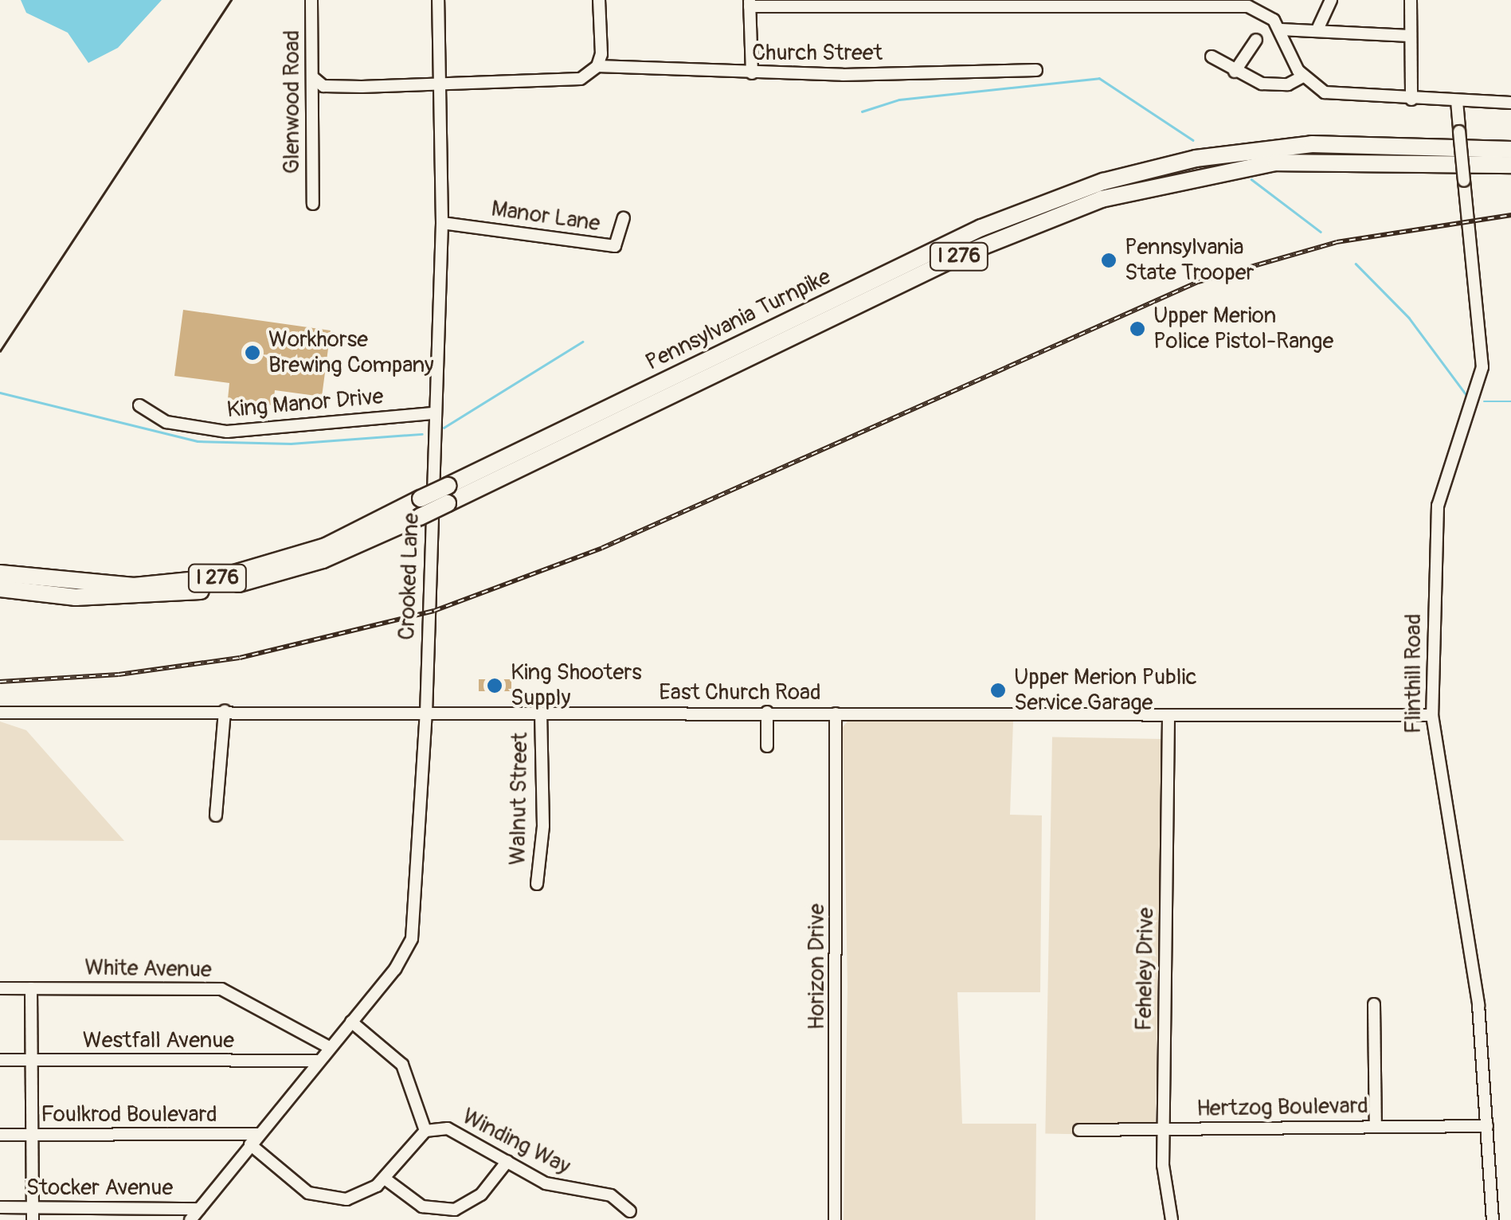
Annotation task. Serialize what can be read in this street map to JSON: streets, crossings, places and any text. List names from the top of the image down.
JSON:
{
  "streets": {
    "highway": ["I 276", "Pennsylvania Turnpike"],
    "street": [
      "Church Street",
      "Glenwood Road",
      "Manor Lane",
      "King Manor Drive",
      "Crooked Lane",
      "Flinthill Road",
      "East Church Road",
      "Walnut Street",
      "Horizon Drive",
      "White Avenue",
      "Feheley Drive",
      "Westfall Avenue",
      "Hertzog Boulevard",
      "Foulkrod Boulevard",
      "Winding Way",
      "Stocker Avenue"
    ]
  },
  "crossings": [
    ["Manor Lane", "Crooked Lane"],
    ["King Manor Drive", "Crooked Lane"],
    ["Crooked Lane", "East Church Road"],
    ["Crooked Lane", "White Avenue"],
    ["Crooked Lane", "Westfall Avenue"],
    ["Crooked Lane", "Foulkrod Boulevard"],
    ["Crooked Lane", "Stocker Avenue"],
    ["Flinthill Road", "East Church Road"],
    ["Flinthill Road", "Hertzog Boulevard"],
    ["East Church Road", "Walnut Street"],
    ["East Church Road", "Horizon Drive"],
    ["East Church Road", "Feheley Drive"],
    ["Feheley Drive", "Hertzog Boulevard"]
  ],
  "places": [
    "Pennsylvania State Trooper",
    "Upper Merion Police Pistol-Range",
    "Workhorse Brewing Company",
    "King Shooters Supply",
    "Upper Merion Public Service Garage"
  ]
}
